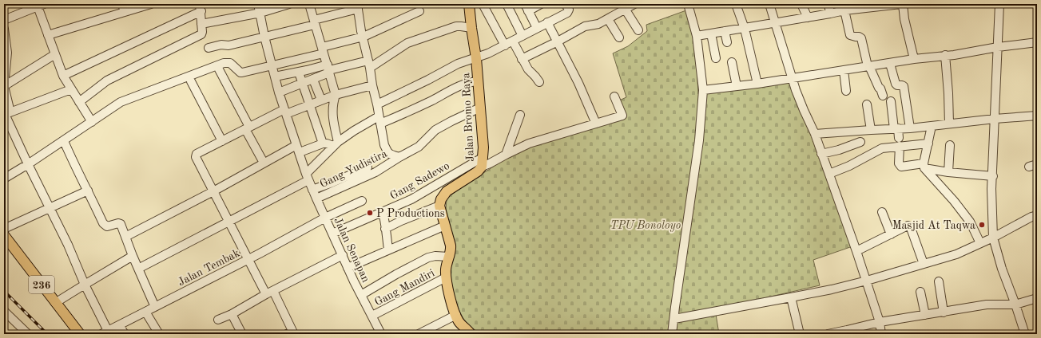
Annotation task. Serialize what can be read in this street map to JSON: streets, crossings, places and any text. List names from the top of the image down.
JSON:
{
  "streets": {
    "main road": ["Jalan Bromo Raya", "236"],
    "street": [
      "Gang Yudistira",
      "Gang Sadewo",
      "Jalan Senapan",
      "Jalan Tembak",
      "Gang Mandiri"
    ]
  },
  "crossings": [
    ["Jalan Bromo Raya", "Gang Yudistira"],
    ["Jalan Bromo Raya", "Gang Sadewo"],
    ["Gang Yudistira", "Jalan Senapan"],
    ["Gang Sadewo", "Jalan Senapan"],
    ["Jalan Senapan", "Jalan Tembak"],
    ["Jalan Senapan", "Gang Mandiri"]
  ],
  "parks": ["TPU Bonoloyo"],
  "places": ["P Productions", "Masjid At Taqwa"]
}
